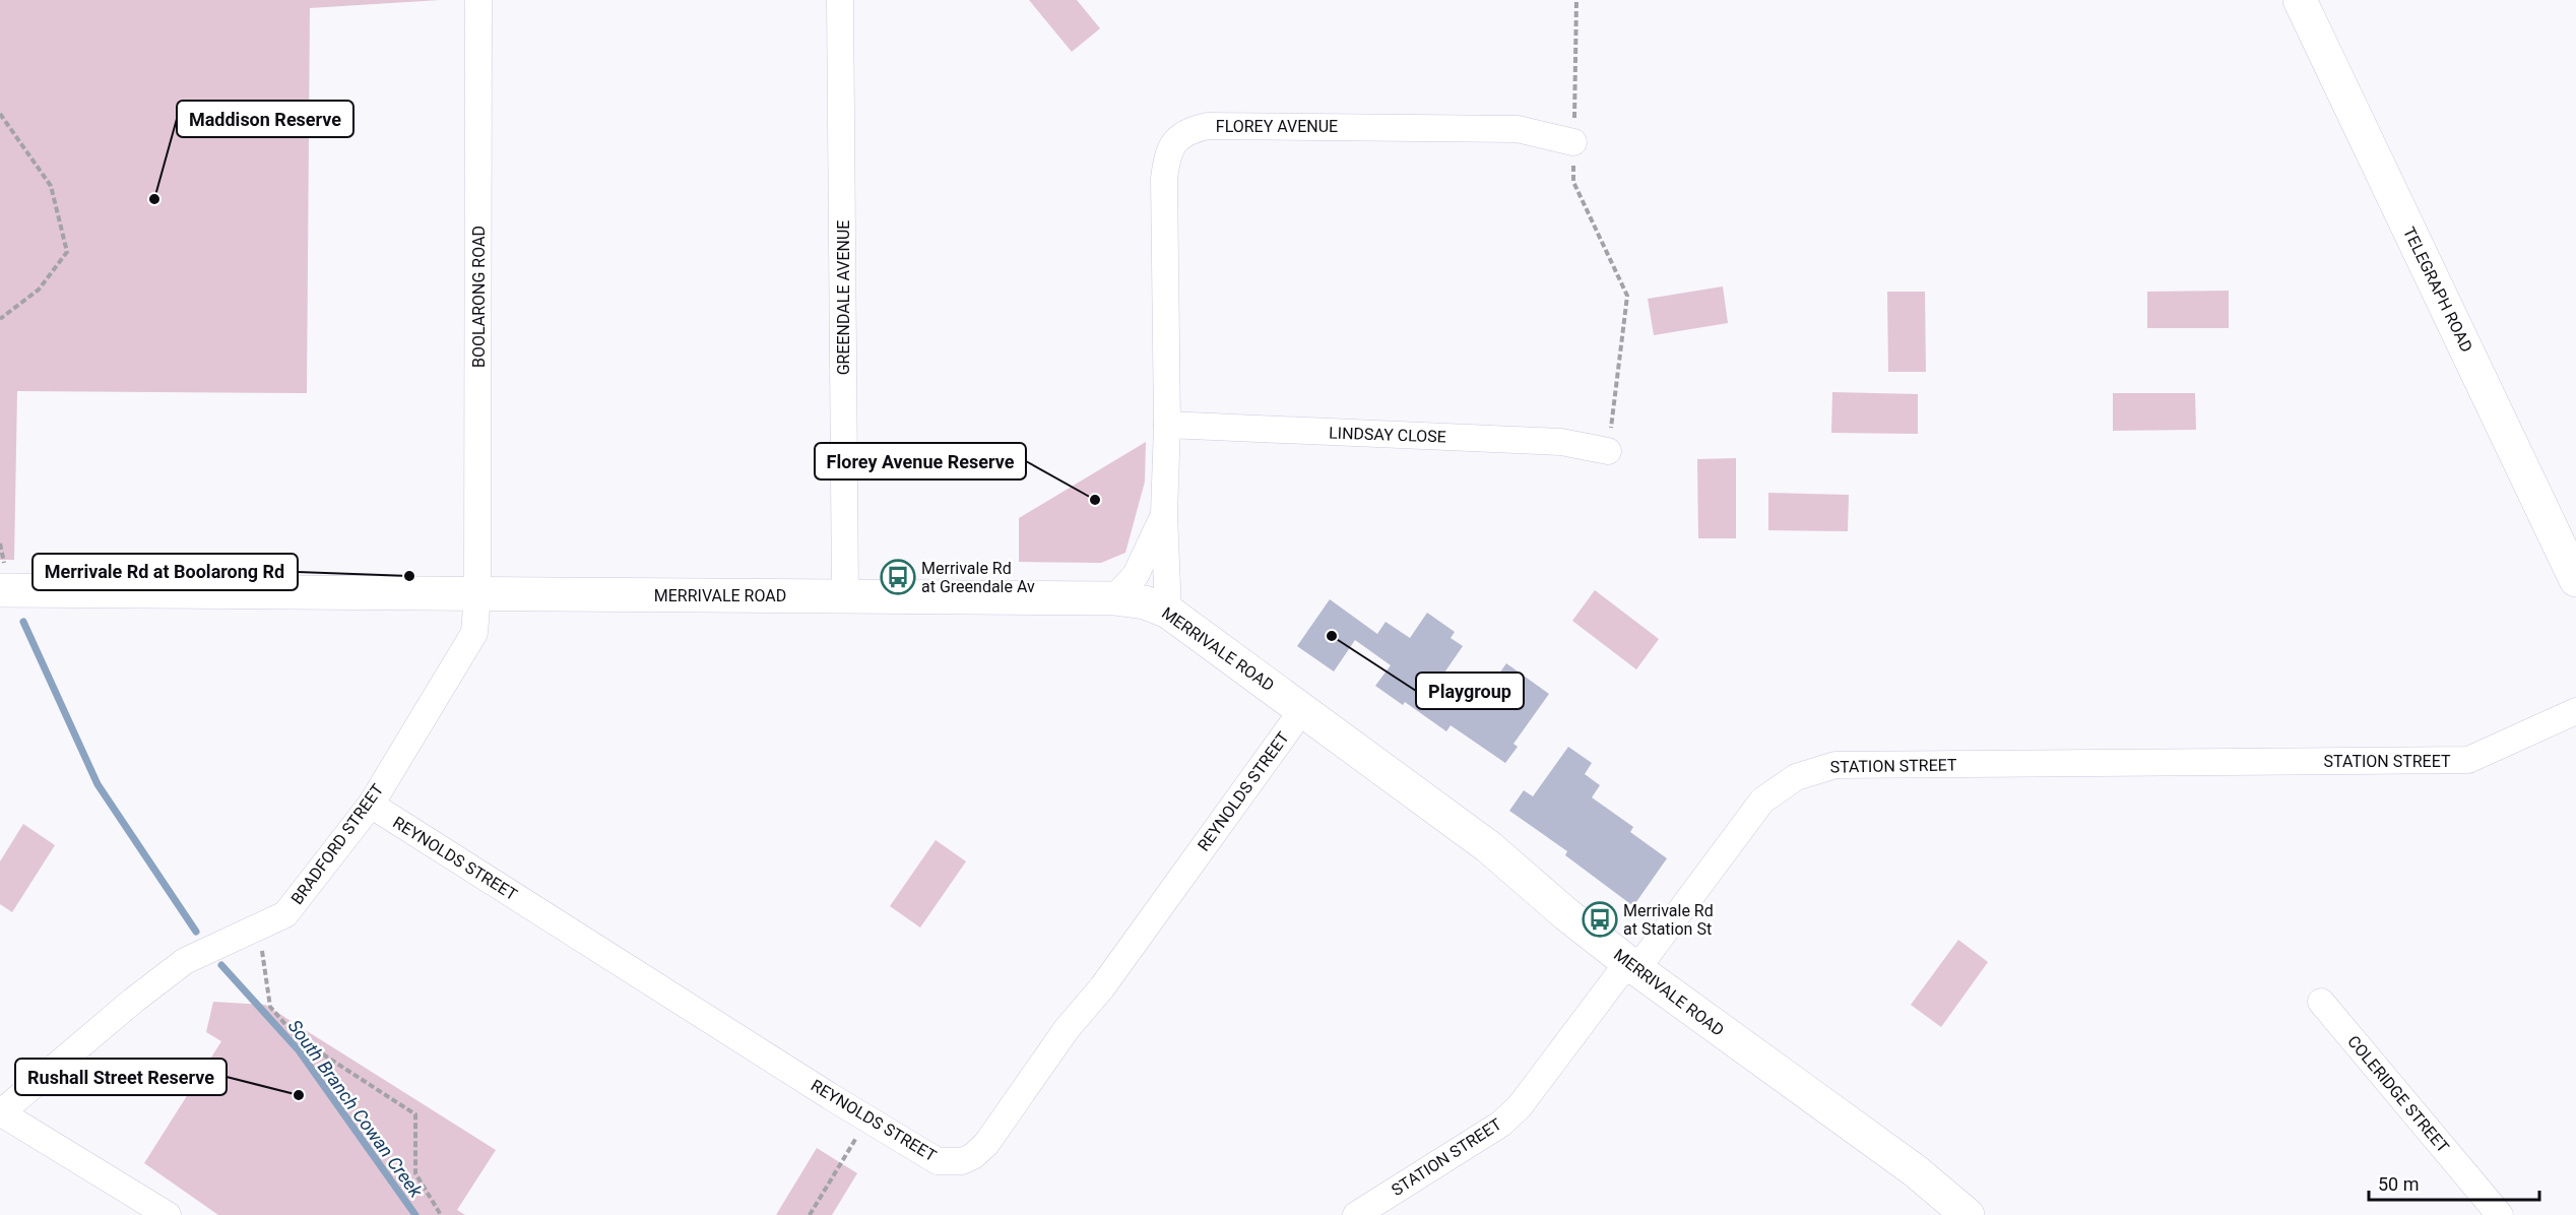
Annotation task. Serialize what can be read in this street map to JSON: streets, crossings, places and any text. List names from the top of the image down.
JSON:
{
  "streets": {
    "street": [
      "FLOREY AVENUE",
      "TELEGRAPH ROAD",
      "BOOLARONG ROAD",
      "GREENDALE AVENUE",
      "LINDSAY CLOSE",
      "MERRIVALE ROAD",
      "STATION STREET",
      "REYNOLDS STREET",
      "BRADFORD STREET",
      "COLERIDGE STREET"
    ]
  },
  "crossings": [
    ["FLOREY AVENUE", "LINDSAY CLOSE"],
    ["FLOREY AVENUE", "MERRIVALE ROAD"],
    ["BOOLARONG ROAD", "MERRIVALE ROAD"],
    ["BOOLARONG ROAD", "BRADFORD STREET"],
    ["GREENDALE AVENUE", "MERRIVALE ROAD"],
    ["MERRIVALE ROAD", "STATION STREET"],
    ["MERRIVALE ROAD", "REYNOLDS STREET"],
    ["MERRIVALE ROAD", "BRADFORD STREET"],
    ["REYNOLDS STREET", "BRADFORD STREET"]
  ],
  "water": ["South Branch Cowan Creek"],
  "places": {
    "other": [
      "Maddison Reserve",
      "Florey Avenue Reserve",
      "Merrivale Rd at Boolarong Rd",
      "Playgroup",
      "Rushall Street Reserve"
    ],
    "bus stop": ["Merrivale Rd at Greendale Av", "Merrivale Rd at Station St"]
  },
  "scale_bar": "50 m"
}
